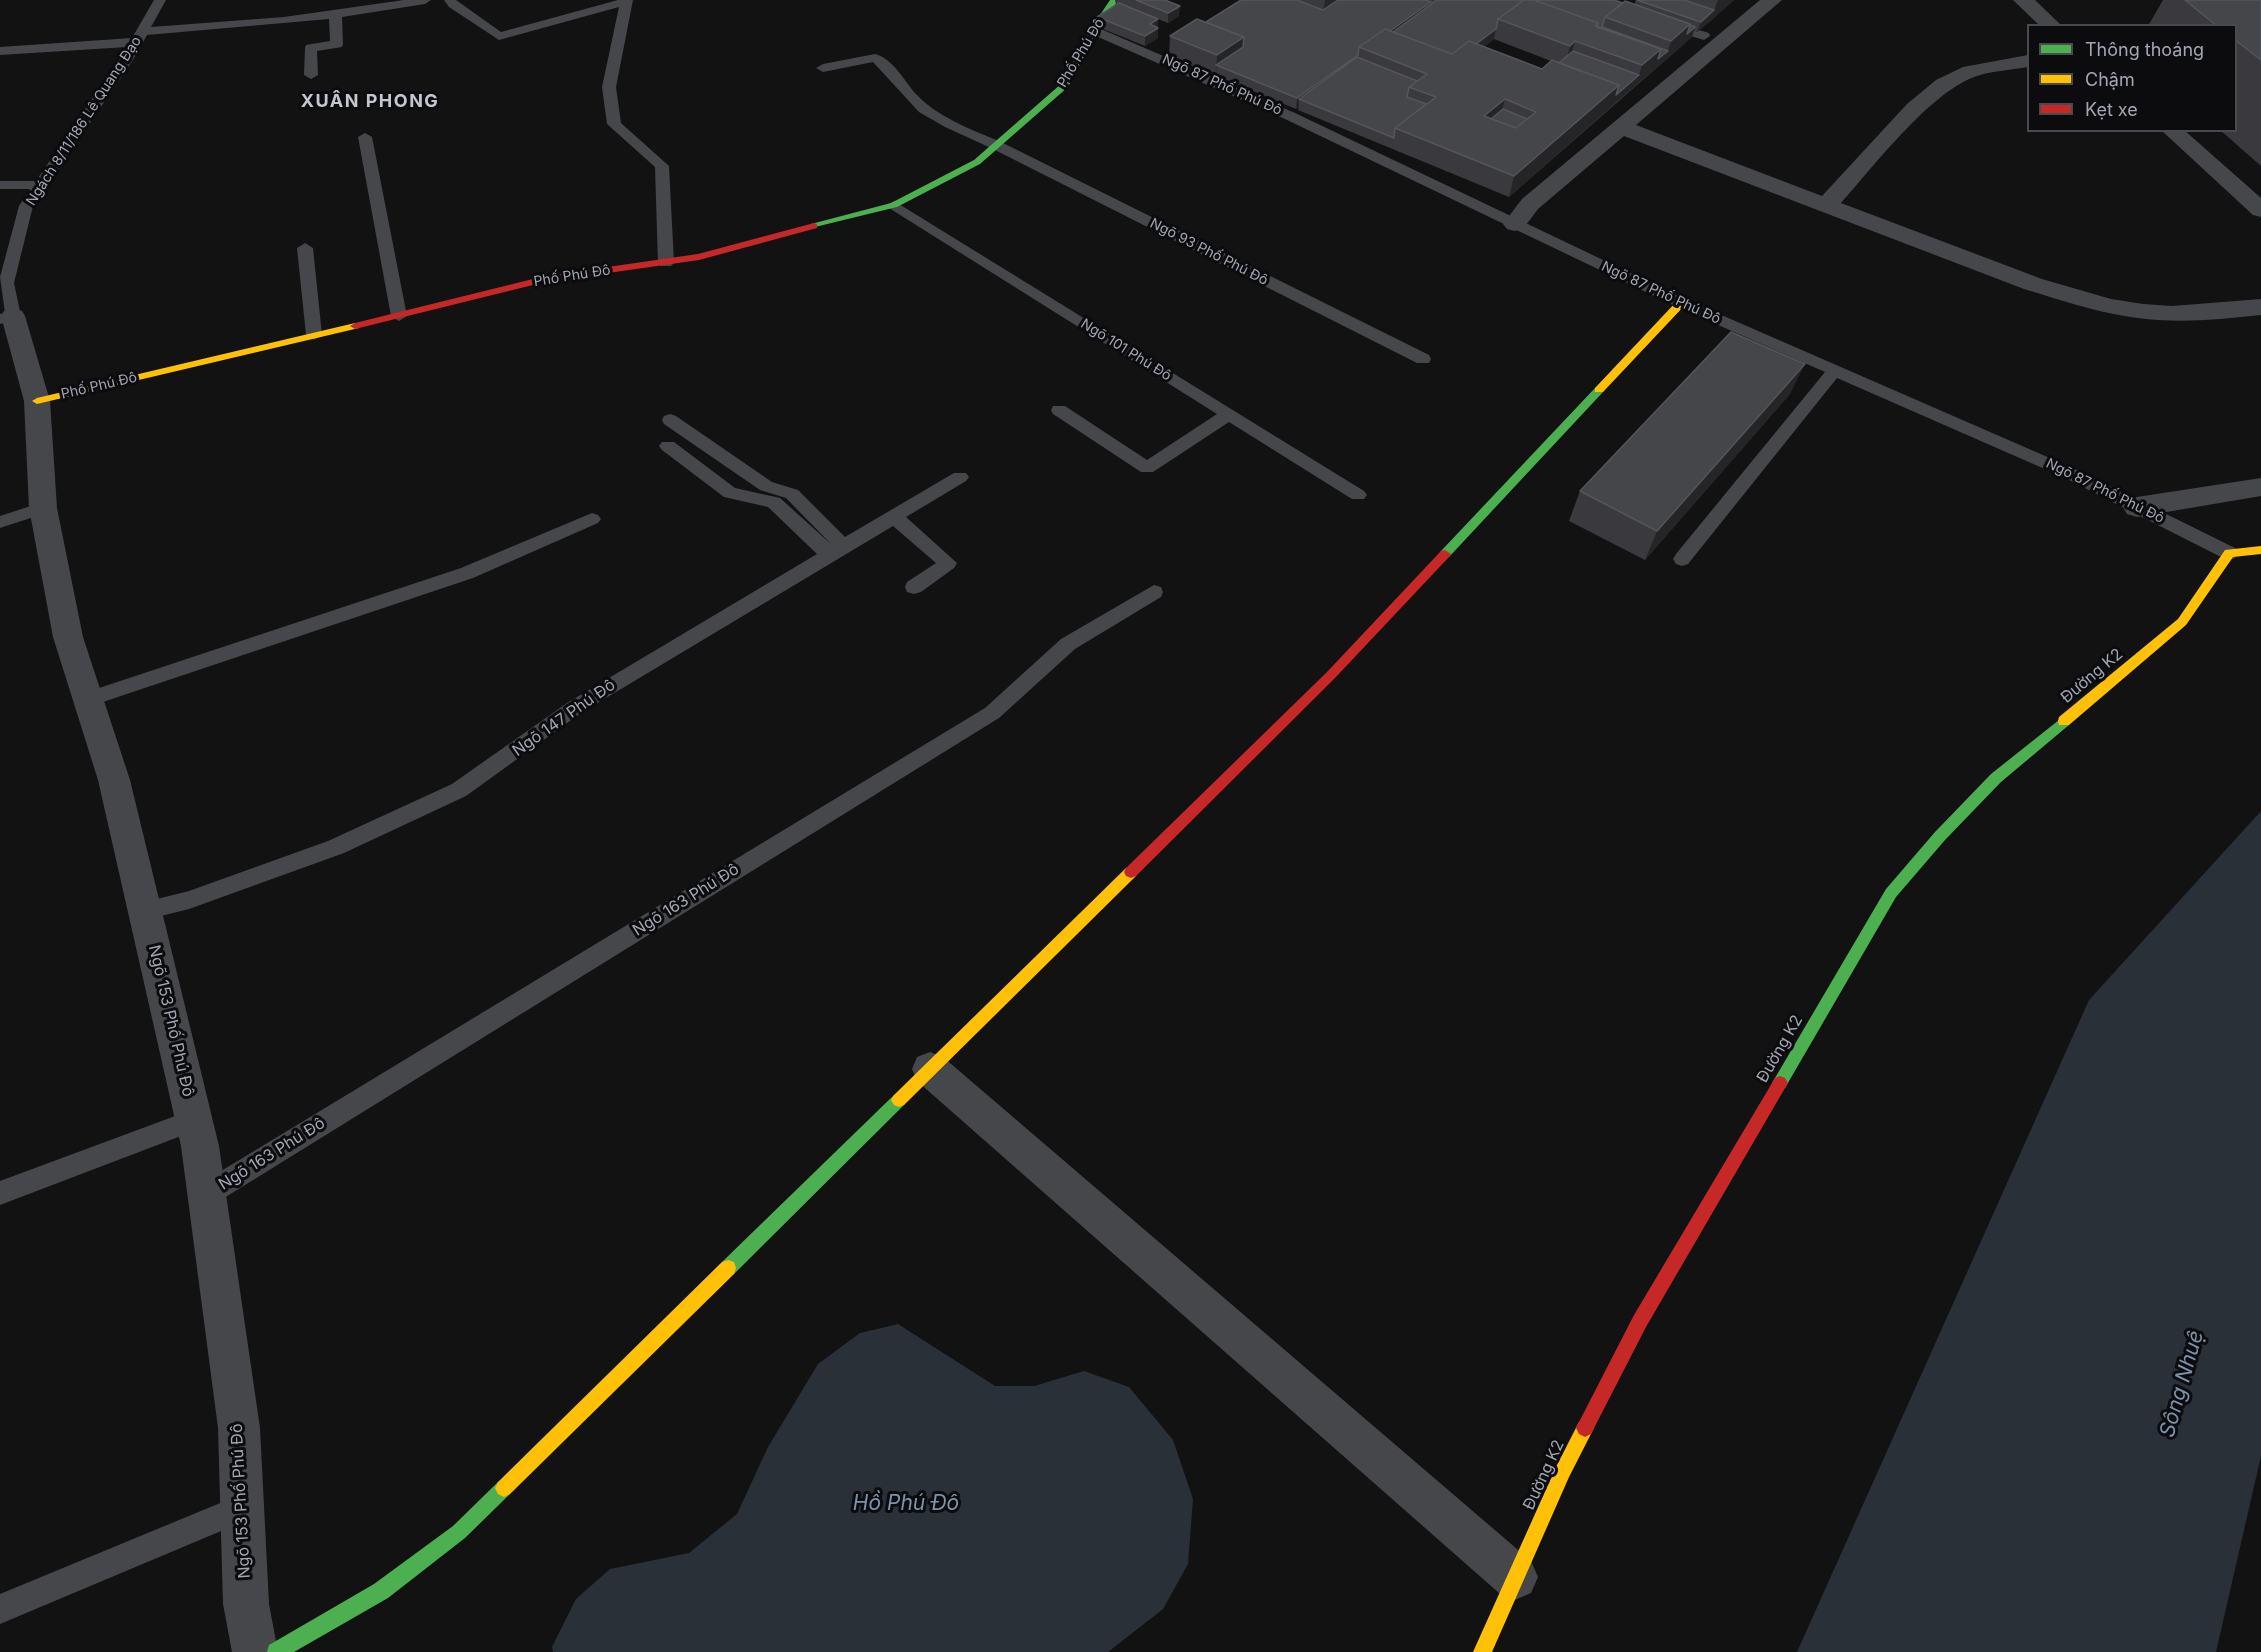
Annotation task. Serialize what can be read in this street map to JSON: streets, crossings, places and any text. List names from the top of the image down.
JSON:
{
  "streets": {
    "street": ["Phố Phú Đô", "Đường K2", "Ngõ 153 Phố Phú Đô"],
    "lane": [
      "Ngõ 87 Phố Phú Đô",
      "Ngách 8/11/186 Lê Quang Đạo",
      "Ngõ 93 Phố Phú Đô",
      "Ngõ 101 Phú Đô",
      "Ngõ 147 Phú Đô",
      "Ngõ 163 Phú Đô"
    ]
  },
  "crossings": [
    ["Phố Phú Đô", "Ngõ 87 Phố Phú Đô"],
    ["Phố Phú Đô", "Ngõ 93 Phố Phú Đô"],
    ["Phố Phú Đô", "Ngõ 101 Phú Đô"],
    ["Phố Phú Đô", "Ngõ 153 Phố Phú Đô"],
    ["Ngõ 87 Phố Phú Đô", "Đường K2"],
    ["Ngõ 147 Phú Đô", "Ngõ 153 Phố Phú Đô"],
    ["Ngõ 163 Phú Đô", "Ngõ 153 Phố Phú Đô"]
  ],
  "districts": ["XUÂN PHONG"],
  "water": ["Sông Nhuệ", "Hồ Phú Đô"],
  "legend": ["Thông thoáng", "Chậm", "Kẹt xe"]
}
